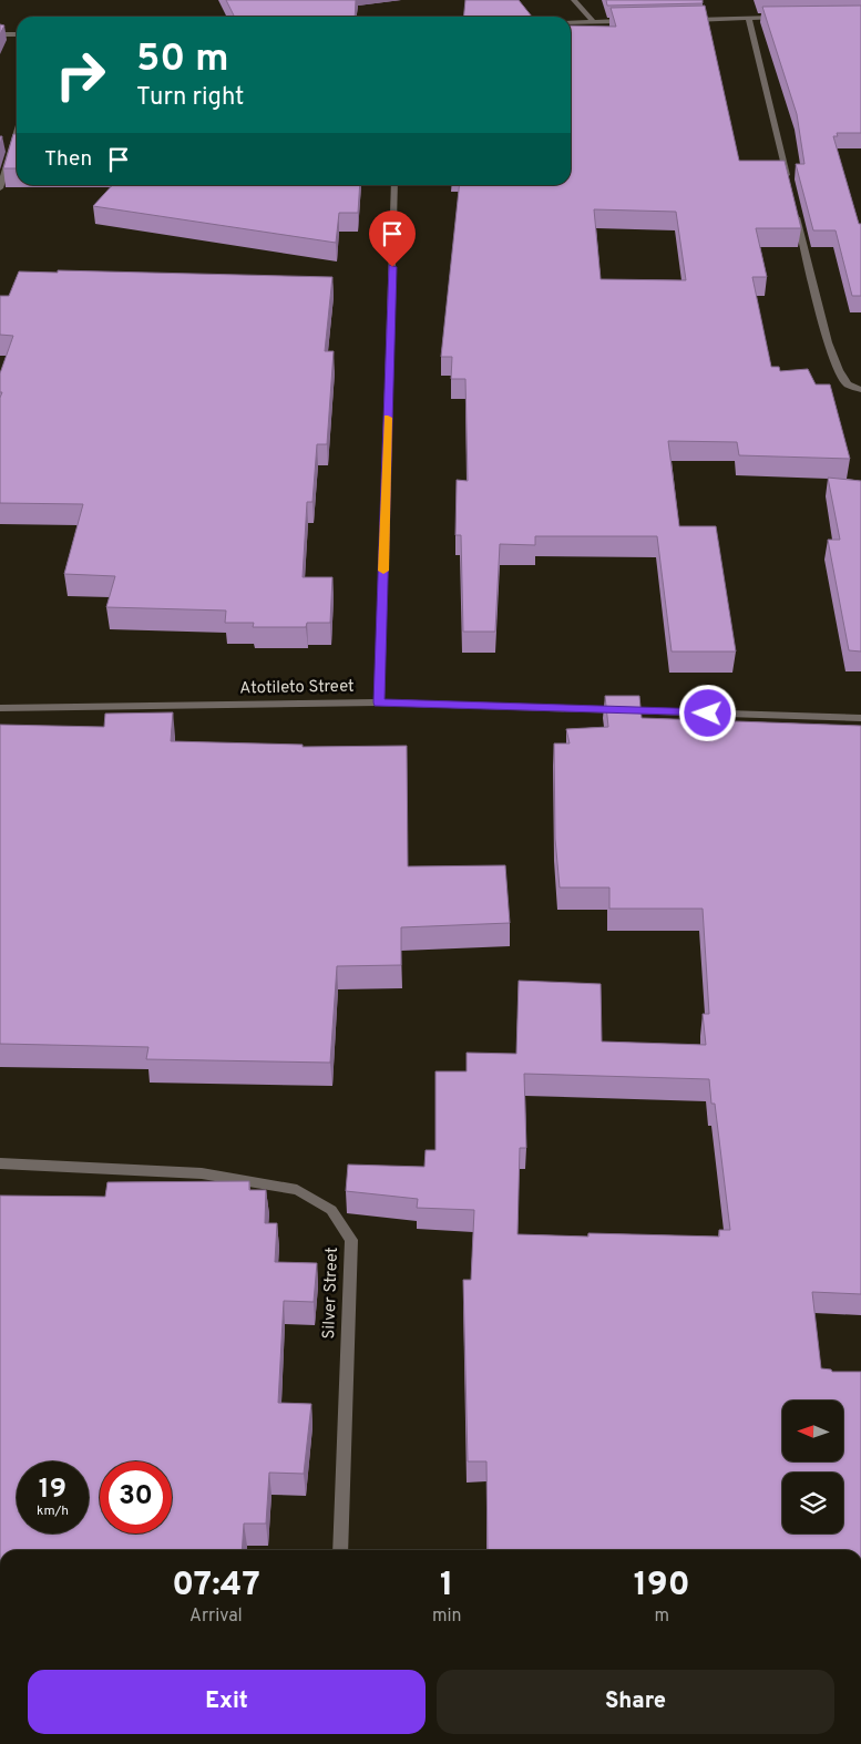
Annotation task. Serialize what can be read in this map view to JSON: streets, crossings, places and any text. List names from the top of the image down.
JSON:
{
  "streets": {
    "street": ["Atotileto Street", "Silver Street"]
  },
  "north": "left",
  "page": {
    "turn": ["50 m", "Turn right"],
    "then": "Then",
    "speed": "19 km/h",
    "limit": "30",
    "eta": [
      "07:47",
      "Arrival",
      "1",
      "min",
      "190",
      "m"
    ],
    "buttons": ["Exit", "Share"]
  }
}
